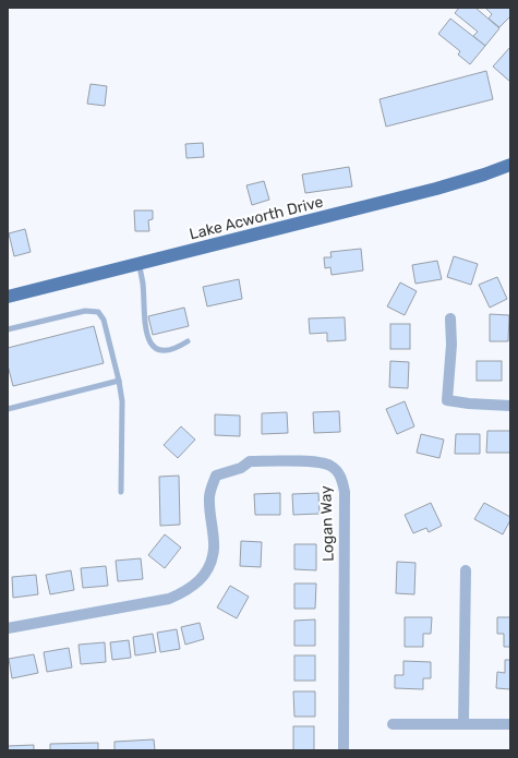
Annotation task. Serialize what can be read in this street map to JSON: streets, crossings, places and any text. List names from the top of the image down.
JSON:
{
  "streets": {
    "main road": ["Lake Acworth Drive"],
    "street": ["Logan Way"]
  }
}
